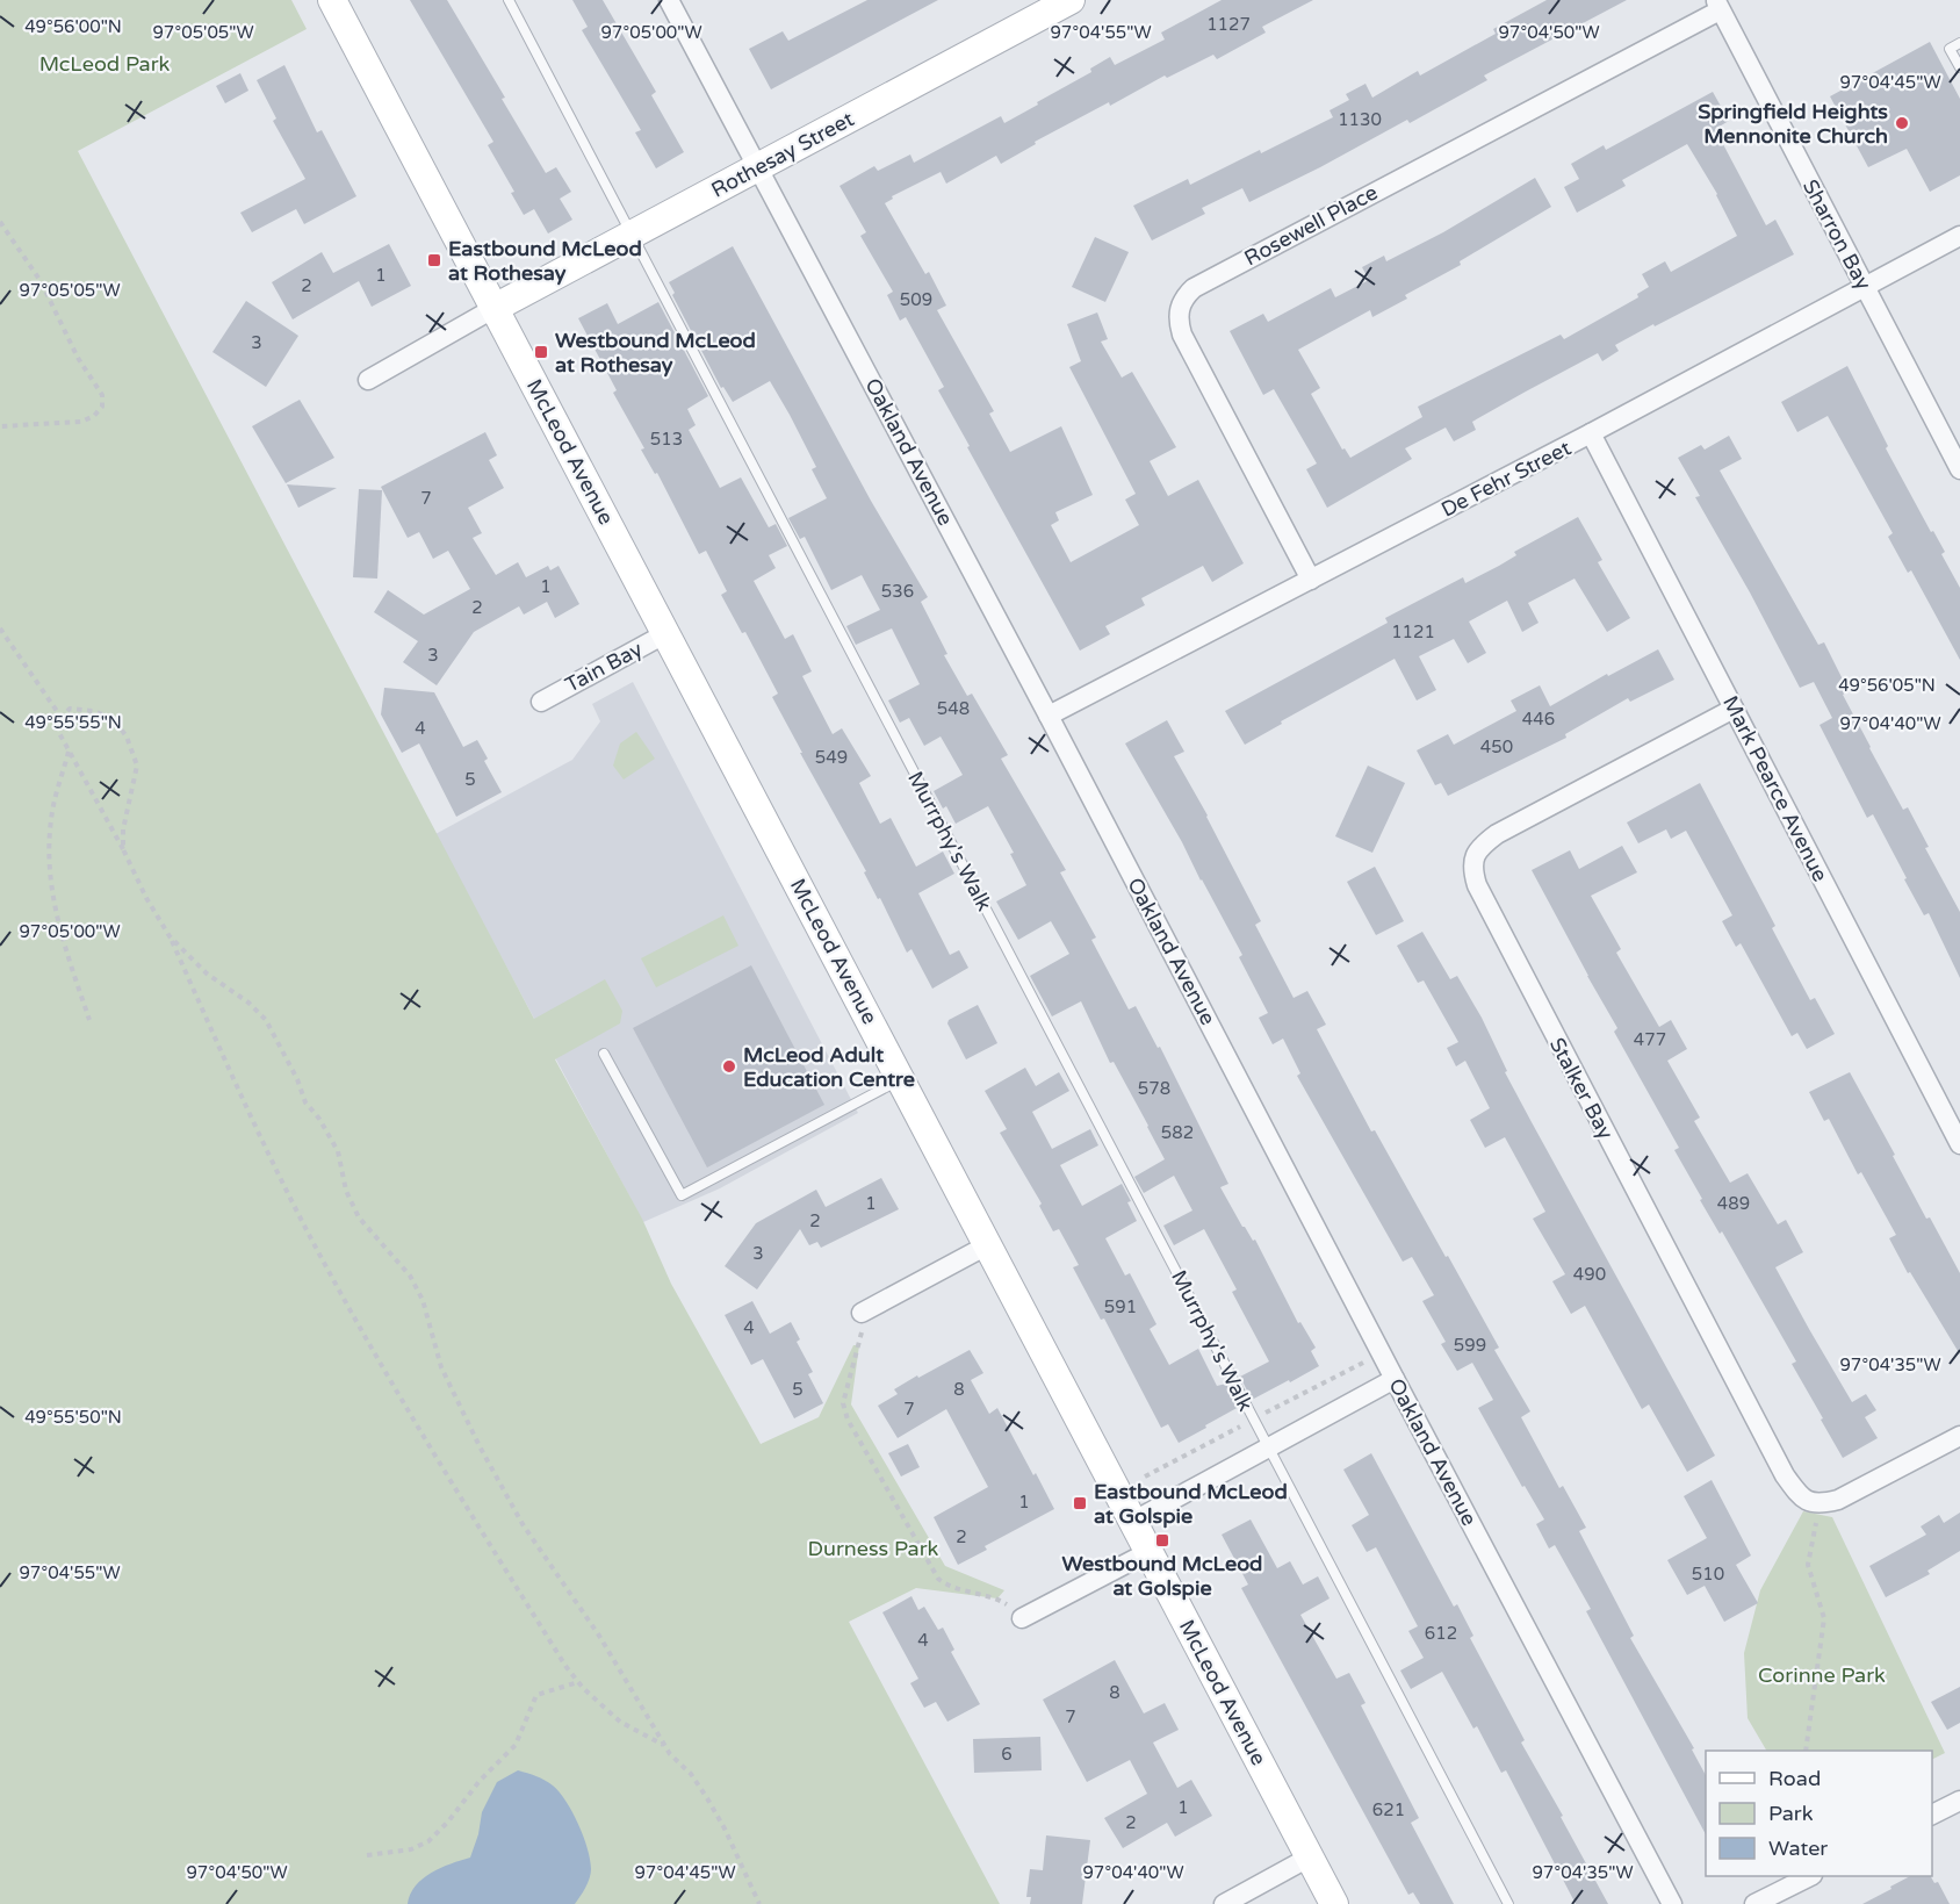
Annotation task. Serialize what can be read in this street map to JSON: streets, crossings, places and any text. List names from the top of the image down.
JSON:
{
  "streets": {
    "street": [
      "Rothesay Street",
      "Rosewell Place",
      "Sharron Bay",
      "McLeod Avenue",
      "Oakland Avenue",
      "De Fehr Street",
      "Tain Bay",
      "Mark Pearce Avenue",
      "Stalker Bay"
    ],
    "lane": ["Murrphy's Walk"]
  },
  "crossings": [
    ["Rothesay Street", "McLeod Avenue"],
    ["Rothesay Street", "Oakland Avenue"],
    ["Rothesay Street", "Murrphy's Walk"],
    ["Rosewell Place", "Sharron Bay"],
    ["Rosewell Place", "De Fehr Street"],
    ["Sharron Bay", "De Fehr Street"],
    ["McLeod Avenue", "Tain Bay"],
    ["Oakland Avenue", "De Fehr Street"],
    ["De Fehr Street", "Mark Pearce Avenue"],
    ["Mark Pearce Avenue", "Stalker Bay"]
  ],
  "parks": ["McLeod Park", "Durness Park", "Corinne Park"],
  "places": {
    "other": ["Springfield Heights Mennonite Church", "McLeod Adult Education Centre"],
    "transit": [
      "Eastbound McLeod at Rothesay",
      "Westbound McLeod at Rothesay",
      "Eastbound McLeod at Golspie",
      "Westbound McLeod at Golspie"
    ]
  },
  "house_numbers": [
    "1127",
    "1130",
    "1",
    "2",
    "509",
    "3",
    "513",
    "7",
    "1",
    "536",
    "2",
    "1121",
    "3",
    "548",
    "446",
    "4",
    "450",
    "549",
    "5",
    "477",
    "578",
    "582",
    "1",
    "489",
    "2",
    "3",
    "490",
    "591",
    "4",
    "599",
    "5",
    "8",
    "7",
    "1",
    "2",
    "510",
    "612",
    "4",
    "8",
    "7",
    "6",
    "1",
    "621",
    "2"
  ],
  "legend": ["Road", "Park", "Water"],
  "coordinates": [
    "49°56'00\"N",
    "97°05'05\"W",
    "97°05'00\"W",
    "97°04'55\"W",
    "97°04'50\"W",
    "97°04'45\"W",
    "49°56'05\"N",
    "49°55'55\"N",
    "97°04'40\"W",
    "97°04'35\"W",
    "49°55'50\"N"
  ]
}
